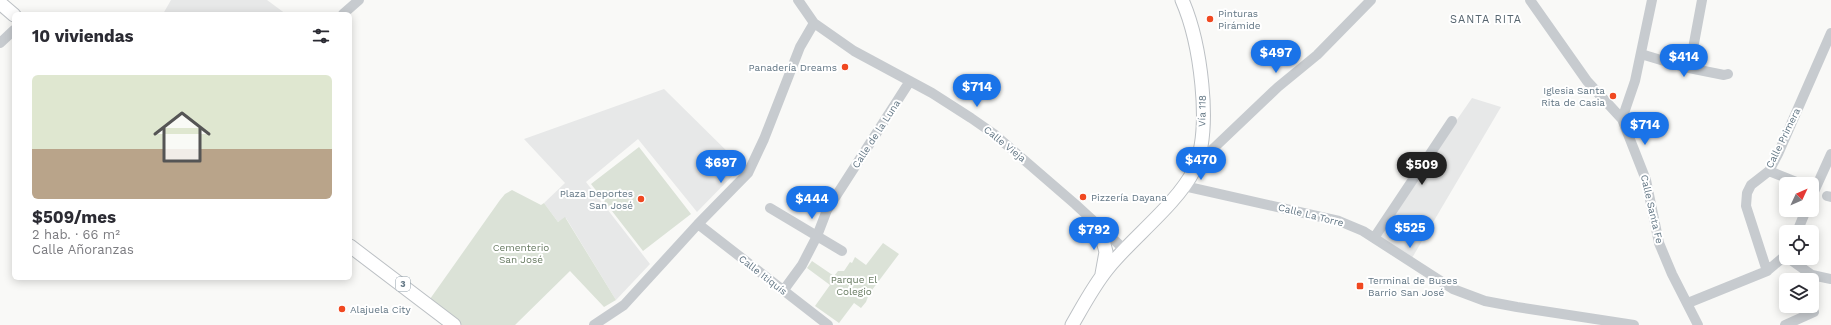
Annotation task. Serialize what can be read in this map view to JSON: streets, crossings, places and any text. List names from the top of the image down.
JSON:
{
  "streets": {
    "main road": ["Vía 118", "3"],
    "street": [
      "Calle de la Luna",
      "Calle Primera",
      "Calle Vieja",
      "Calle Santa Fe",
      "Calle La Torre",
      "Calle Itiquís"
    ]
  },
  "crossings": [
    ["Vía 118", "Calle Vieja"],
    ["Vía 118", "Calle La Torre"],
    ["Calle de la Luna", "Calle Vieja"],
    ["Calle de la Luna", "Calle Itiquís"]
  ],
  "districts": ["SANTA RITA"],
  "parks": ["Cementerio San José", "Parque El Colegio"],
  "places": {
    "other": [
      "Pinturas Pirámide",
      "Panadería Dreams",
      "Iglesia Santa Rita de Casia",
      "Pizzería Dayana",
      "Plaza Deportes San José",
      "Alajuela City"
    ],
    "transit": ["Terminal de Buses Barrio San José"]
  },
  "north": "top right",
  "page": {
    "heading": "10 viviendas",
    "price": [
      "$497",
      "$414",
      "$714",
      "$714",
      "$470",
      "$697",
      "$509",
      "$444",
      "$525",
      "$792"
    ],
    "list": [
      {
        "name": "$509/mes",
        "note": "2 hab. · 66 m² · Calle Añoranzas"
      }
    ]
  }
}
